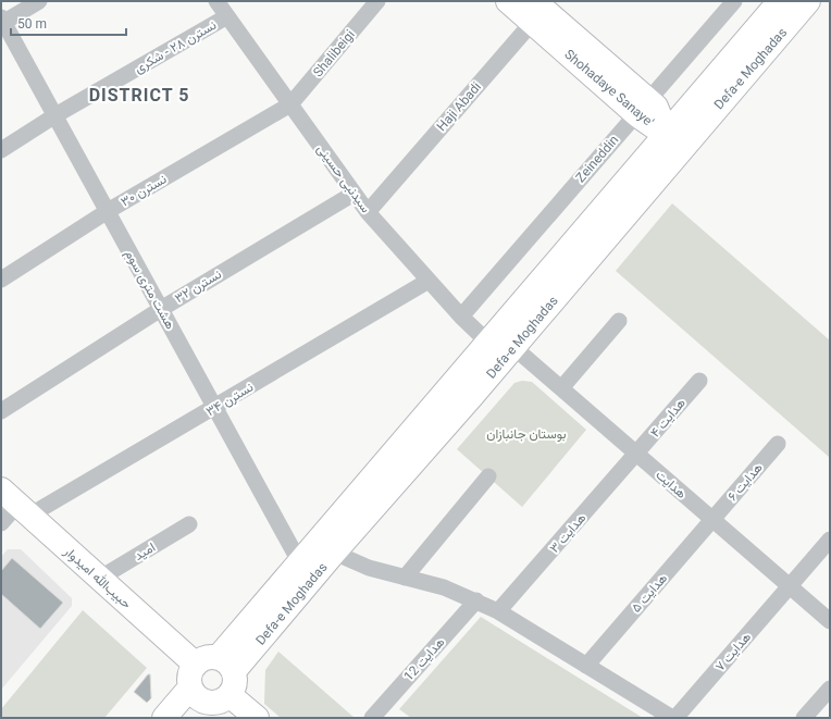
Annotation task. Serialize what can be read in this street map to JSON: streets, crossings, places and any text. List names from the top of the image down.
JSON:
{
  "streets": {
    "street": [
      "نسترن ۲۸ - شکری",
      "Shalibeigi",
      "Defa-e Moghadas",
      "Shohadaye Sanaye'",
      "Haji Abadi",
      "Zeineddin",
      "سیدنبی حسینی",
      "نسترن ۳۰",
      "نسترن ۳۲",
      "هشت متری سوم",
      "نسترن ۳۴",
      "هدایت ۴",
      "هدایت ۶",
      "هدایت",
      "هدایت ۳",
      "امید",
      "حبیب‌الله امیدوار",
      "هدایت ۵",
      "هدایت ۷",
      "هدایت 12"
    ]
  },
  "crossings": [
    ["نسترن ۲۸ - شکری", "سیدنبی حسینی"],
    ["نسترن ۲۸ - شکری", "هشت متری سوم"],
    ["Shalibeigi", "سیدنبی حسینی"],
    ["Shalibeigi", "نسترن ۳۰"],
    ["Defa-e Moghadas", "Shohadaye Sanaye'"],
    ["Defa-e Moghadas", "سیدنبی حسینی"],
    ["Defa-e Moghadas", "هشت متری سوم"],
    ["Defa-e Moghadas", "هدایت"],
    ["Defa-e Moghadas", "حبیب‌الله امیدوار"],
    ["Shohadaye Sanaye'", "Haji Abadi"],
    ["Shohadaye Sanaye'", "Zeineddin"],
    ["Haji Abadi", "سیدنبی حسینی"],
    ["Zeineddin", "سیدنبی حسینی"],
    ["سیدنبی حسینی", "نسترن ۳۰"],
    ["سیدنبی حسینی", "نسترن ۳۲"],
    ["سیدنبی حسینی", "نسترن ۳۴"],
    ["نسترن ۳۰", "هشت متری سوم"],
    ["نسترن ۳۲", "هشت متری سوم"],
    ["هشت متری سوم", "نسترن ۳۴"],
    ["نسترن ۳۴", "حبیب‌الله امیدوار"],
    ["هدایت ۴", "هدایت"],
    ["هدایت ۴", "هدایت ۳"],
    ["هدایت ۶", "هدایت"],
    ["هدایت ۶", "هدایت ۵"],
    ["هدایت", "هدایت ۳"],
    ["هدایت", "هدایت ۵"],
    ["هدایت", "هدایت ۷"],
    ["امید", "حبیب‌الله امیدوار"]
  ],
  "districts": ["DISTRICT 5"],
  "parks": ["بوستان جانبازان"],
  "scale_bar": "50 m"
}
